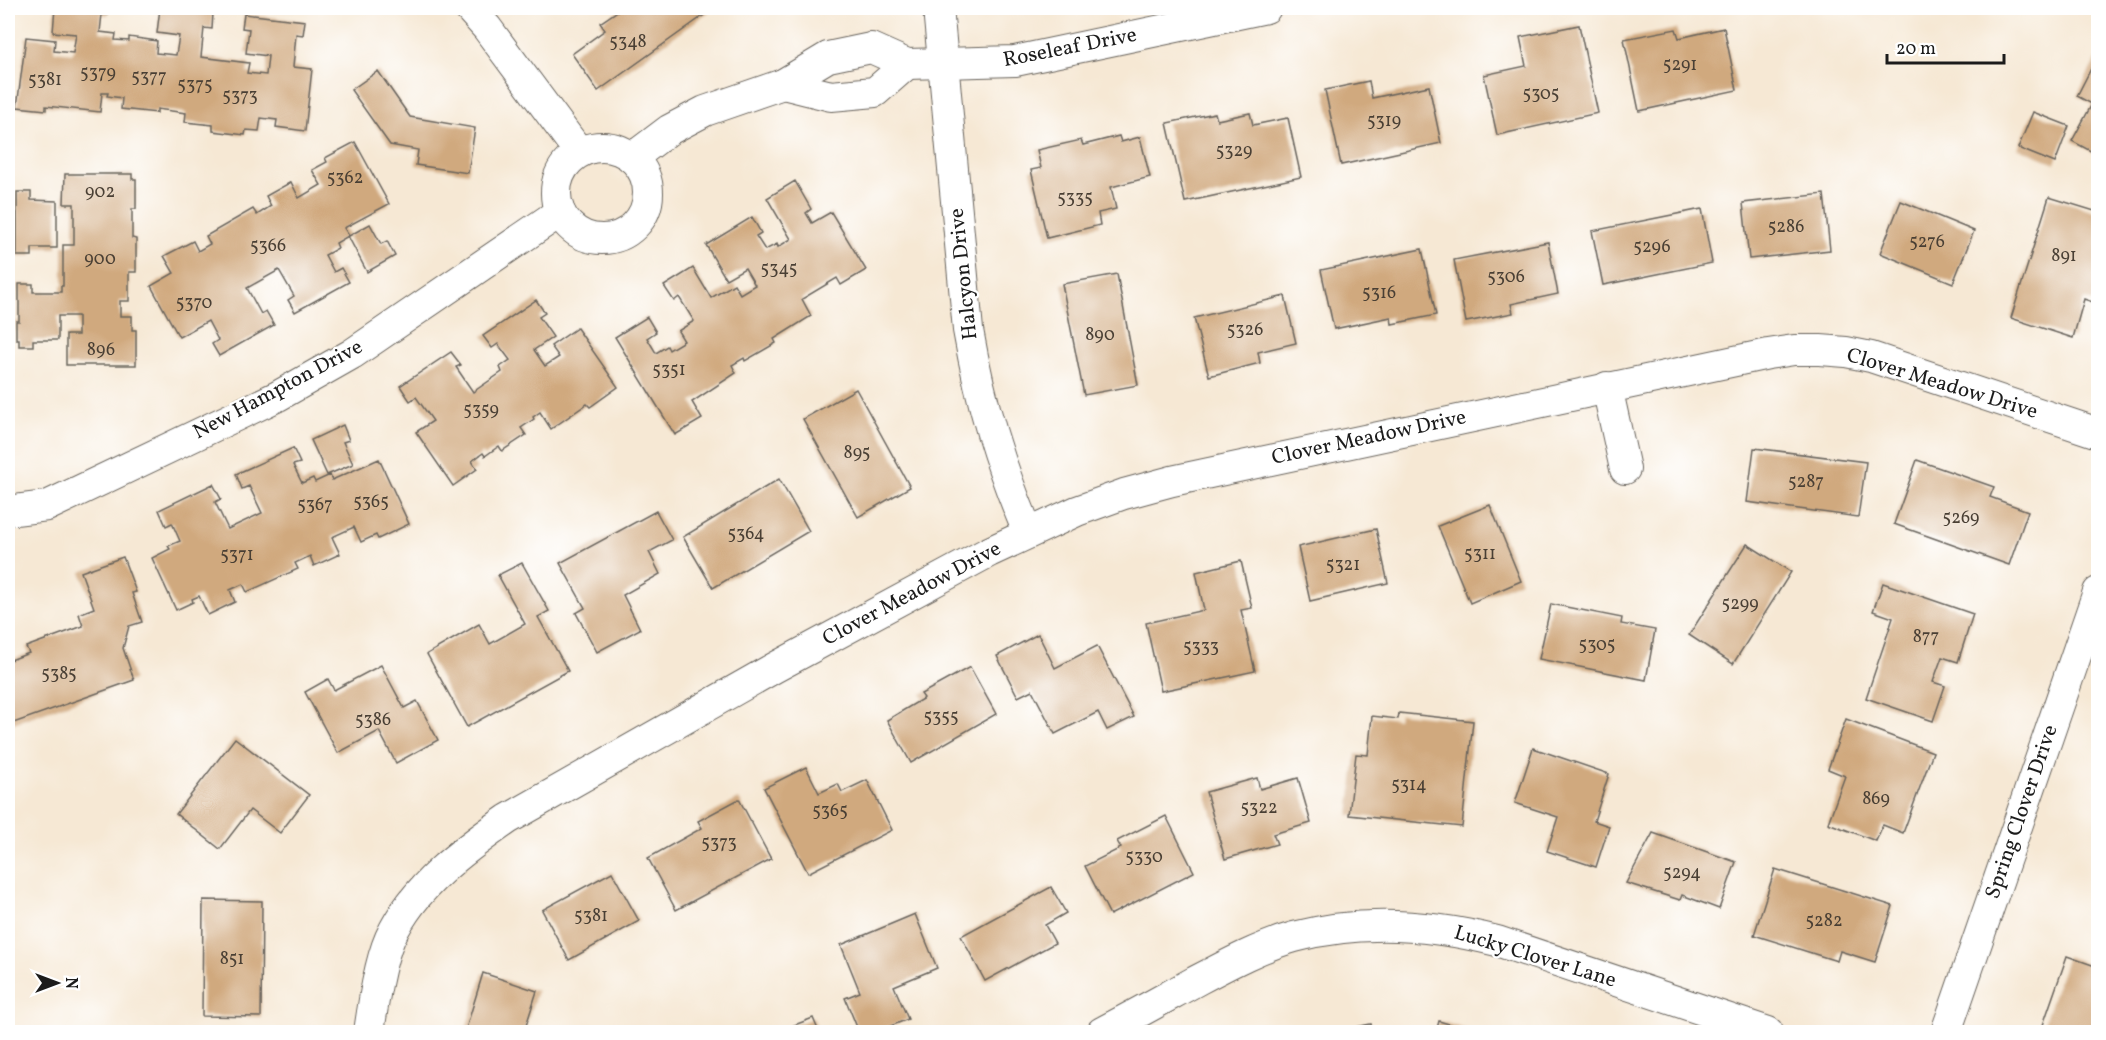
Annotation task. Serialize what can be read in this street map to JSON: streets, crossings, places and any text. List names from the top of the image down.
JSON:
{
  "streets": {
    "street": [
      "Roseleaf Drive",
      "Halcyon Drive",
      "Clover Meadow Drive",
      "New Hampton Drive",
      "Spring Clover Drive",
      "Lucky Clover Lane"
    ]
  },
  "crossings": [
    ["Roseleaf Drive", "Halcyon Drive"],
    ["Halcyon Drive", "Clover Meadow Drive"]
  ],
  "house_numbers": [
    "5348",
    "5291",
    "5379",
    "5377",
    "5381",
    "5375",
    "5305",
    "5373",
    "5319",
    "5329",
    "5362",
    "902",
    "5335",
    "5286",
    "5276",
    "5366",
    "5296",
    "891",
    "900",
    "5345",
    "5306",
    "5316",
    "5370",
    "5326",
    "890",
    "896",
    "5351",
    "5359",
    "895",
    "5287",
    "5365",
    "5367",
    "5269",
    "5364",
    "5311",
    "5371",
    "5321",
    "5299",
    "877",
    "5305",
    "5333",
    "5385",
    "5355",
    "5386",
    "5314",
    "869",
    "5322",
    "5365",
    "5373",
    "5330",
    "5294",
    "5381",
    "5282",
    "851"
  ],
  "scale_bar": "20 m",
  "north": "right"
}
